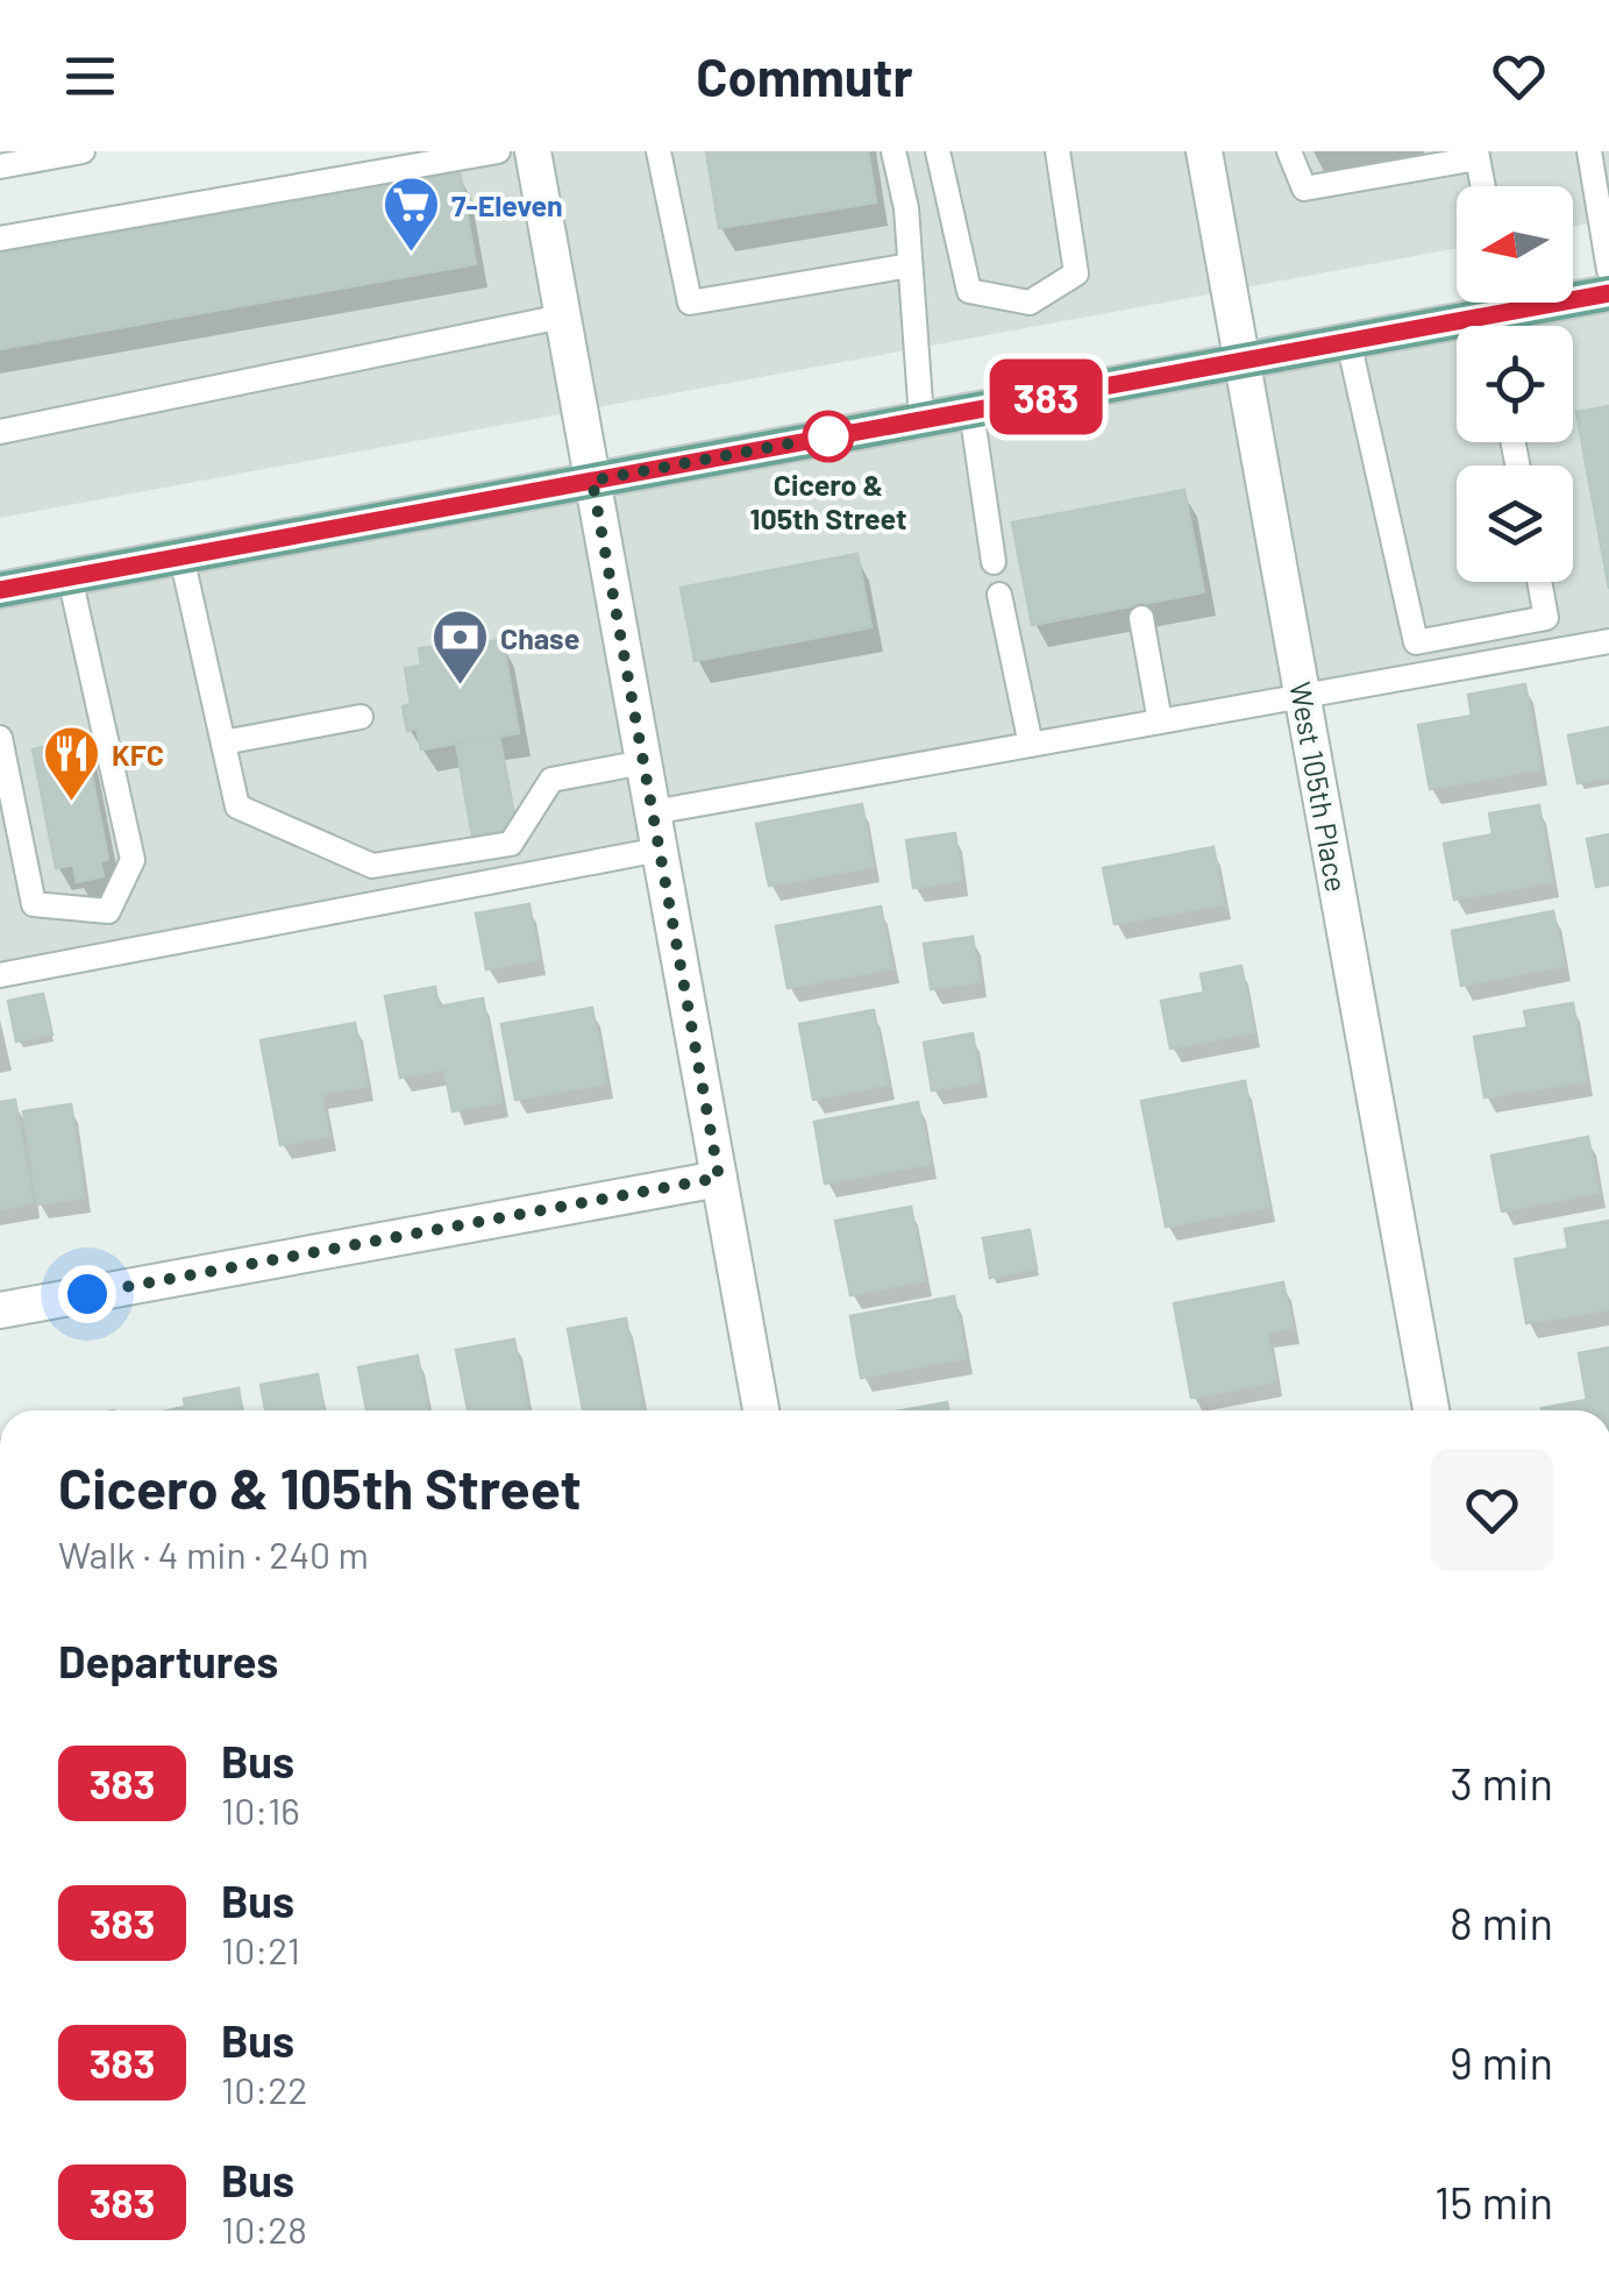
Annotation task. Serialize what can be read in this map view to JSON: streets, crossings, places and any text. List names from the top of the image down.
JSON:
{
  "streets": {
    "street": ["West 105th Place"]
  },
  "places": {
    "supermarket": ["7-Eleven"],
    "other": ["Cicero & 105th Street"],
    "bank": ["Chase"],
    "restaurant": ["KFC"]
  },
  "lines": ["bus line 383"],
  "north": "left",
  "page": {
    "header": "Commutr",
    "on_map": "383",
    "heading": [
      ["Cicero & 105th Street", "Walk · 4 min · 240 m"],
      "Departures"
    ],
    "list": [
      {
        "mark": "383",
        "name": "Bus",
        "note": "10:16",
        "value": "3 min"
      },
      {
        "mark": "383",
        "name": "Bus",
        "note": "10:21",
        "value": "8 min"
      },
      {
        "mark": "383",
        "name": "Bus",
        "note": "10:22",
        "value": "9 min"
      },
      {
        "mark": "383",
        "name": "Bus",
        "note": "10:28",
        "value": "15 min"
      }
    ]
  }
}
